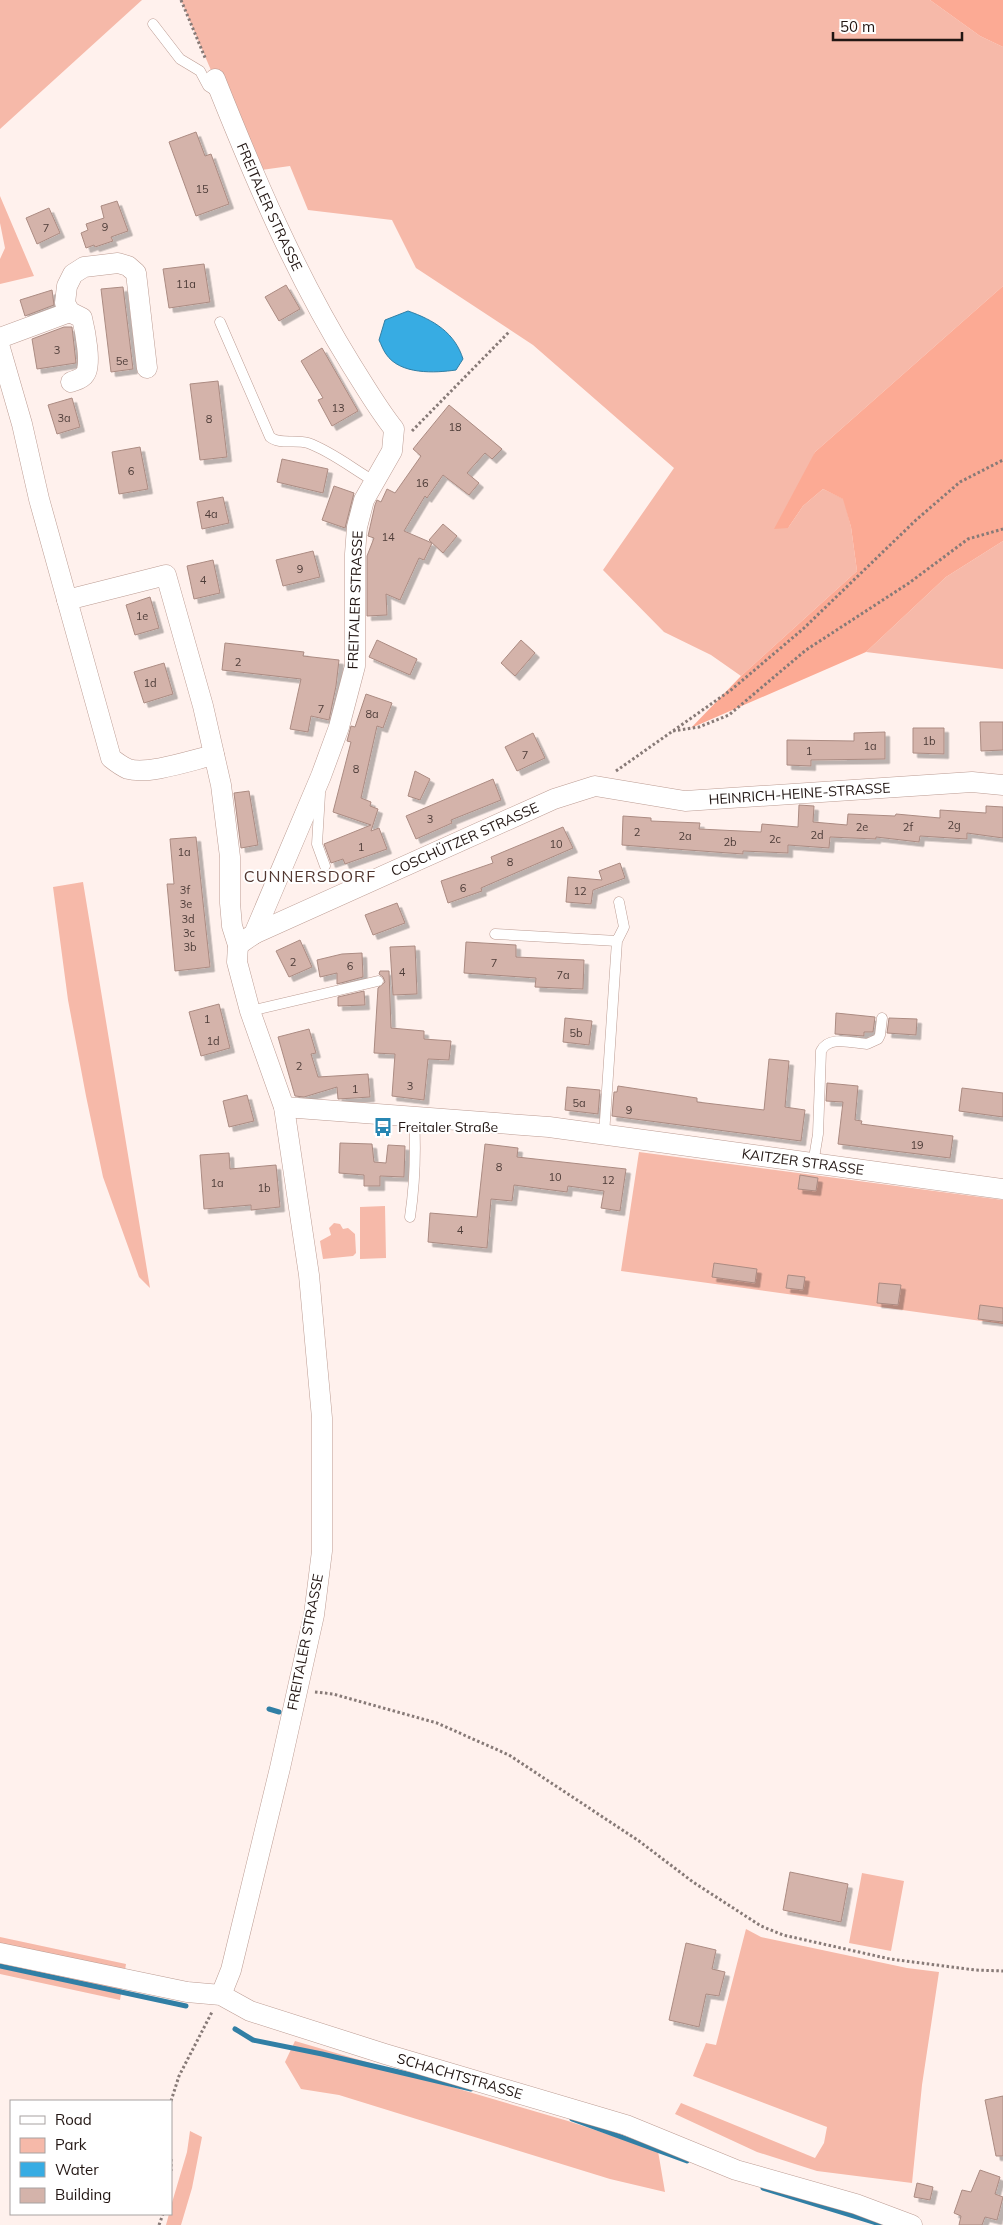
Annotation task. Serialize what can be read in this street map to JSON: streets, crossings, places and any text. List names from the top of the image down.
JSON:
{
  "streets": {
    "street": [
      "FREITALER STRASSE",
      "HEINRICH-HEINE-STRASSE",
      "COSCHÜTZER STRASSE",
      "KAITZER STRASSE",
      "SCHACHTSTRASSE"
    ]
  },
  "crossings": [
    ["FREITALER STRASSE", "COSCHÜTZER STRASSE"],
    ["FREITALER STRASSE", "KAITZER STRASSE"],
    ["FREITALER STRASSE", "SCHACHTSTRASSE"],
    ["HEINRICH-HEINE-STRASSE", "COSCHÜTZER STRASSE"]
  ],
  "districts": ["CUNNERSDORF"],
  "places": {
    "bus stop": ["Freitaler Straße"]
  },
  "house_numbers": [
    "15",
    "9",
    "7",
    "11a",
    "3",
    "5e",
    "13",
    "3a",
    "8",
    "18",
    "6",
    "16",
    "4a",
    "14",
    "9",
    "4",
    "1e",
    "2",
    "1d",
    "7",
    "8a",
    "1b",
    "1a",
    "1",
    "7",
    "8",
    "3",
    "2g",
    "2e",
    "2f",
    "2",
    "2d",
    "2a",
    "2c",
    "2b",
    "10",
    "1",
    "1a",
    "8",
    "6",
    "3f",
    "12",
    "3e",
    "3d",
    "3c",
    "3b",
    "2",
    "7",
    "6",
    "4",
    "7a",
    "1",
    "5b",
    "1d",
    "2",
    "3",
    "1",
    "5a",
    "9",
    "19",
    "8",
    "10",
    "12",
    "1a",
    "1b",
    "4"
  ],
  "legend": [
    "Road",
    "Park",
    "Water",
    "Building"
  ],
  "scale_bar": "50 m"
}
